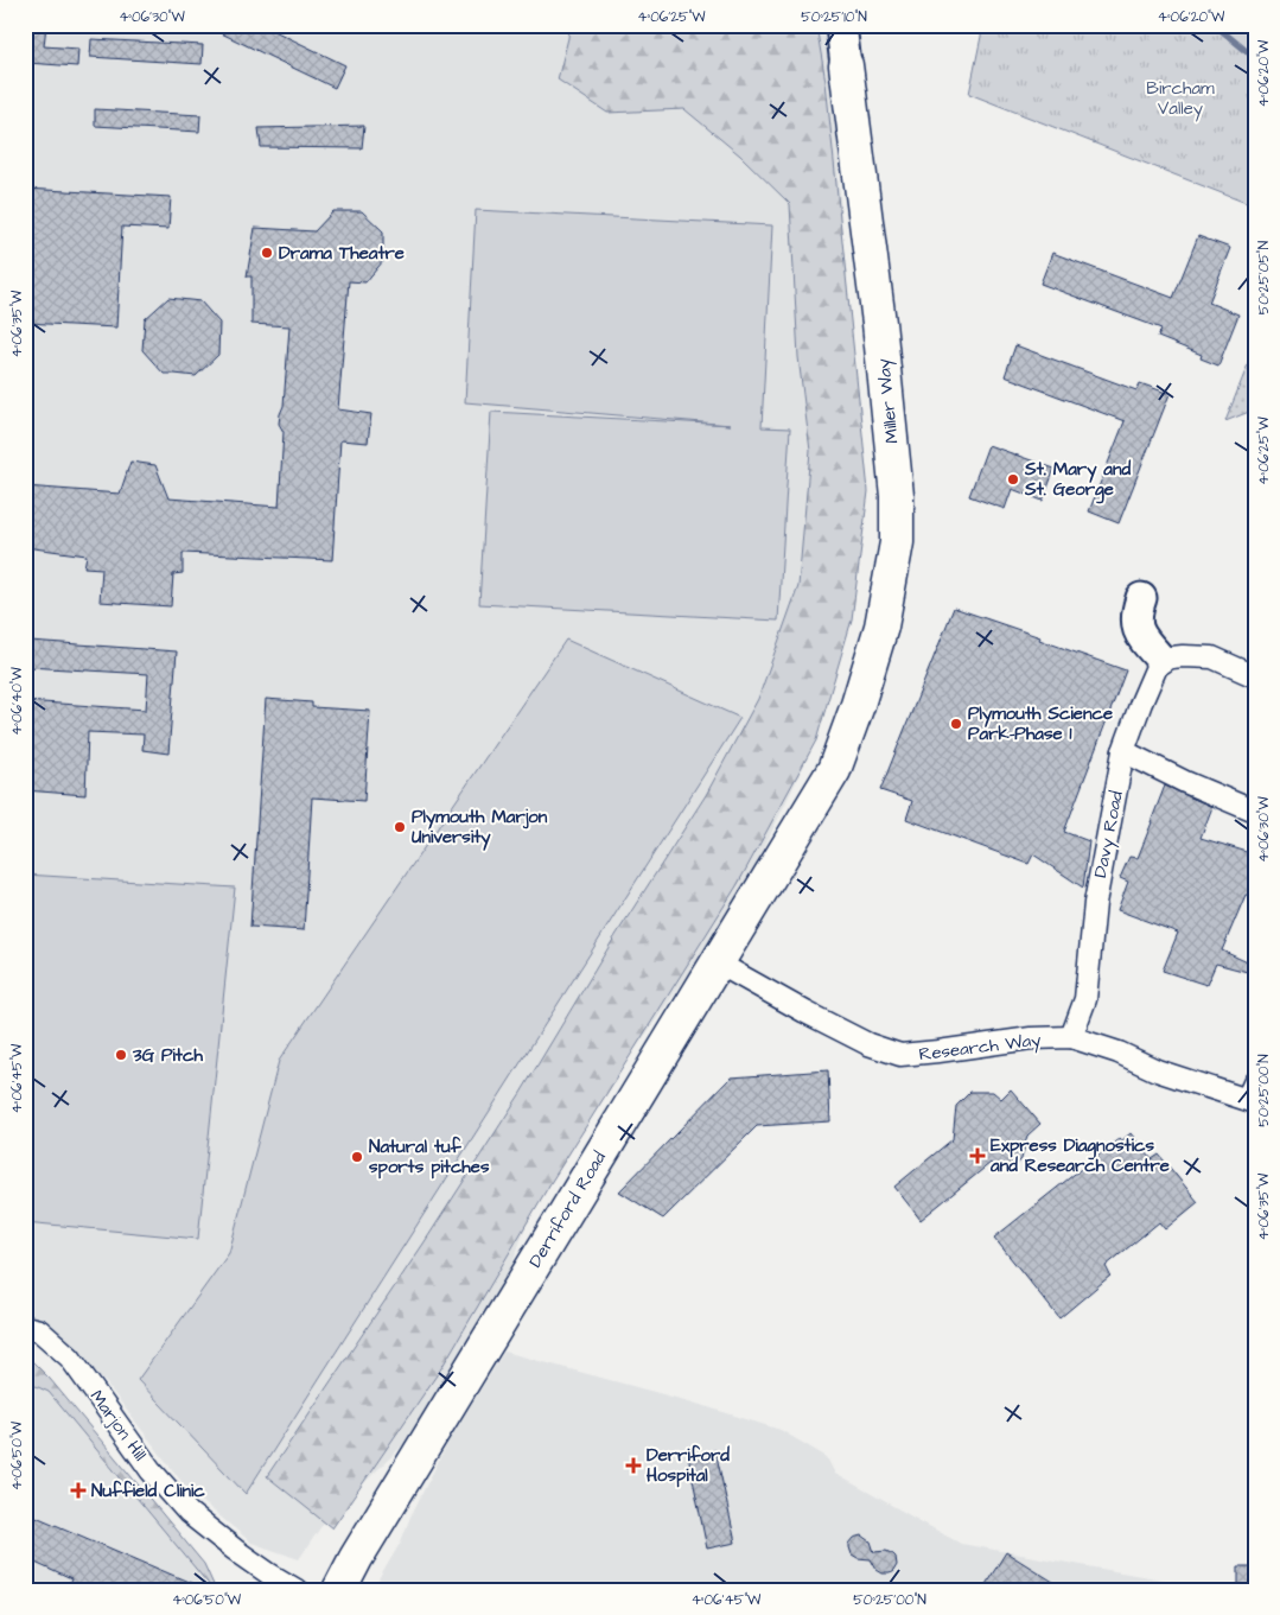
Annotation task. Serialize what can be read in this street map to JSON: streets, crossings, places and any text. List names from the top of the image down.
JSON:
{
  "streets": {
    "main road": ["Miller Way", "Derriford Road"],
    "street": ["Davy Road", "Research Way", "Marjon Hill"]
  },
  "crossings": [
    ["Miller Way", "Derriford Road"],
    ["Davy Road", "Research Way"],
    ["Research Way", "Derriford Road"]
  ],
  "parks": ["Bircham Valley"],
  "places": {
    "other": [
      "Drama Theatre",
      "St. Mary and St. George",
      "Plymouth Science Park-Phase 1",
      "Plymouth Marjon University",
      "3G Pitch",
      "Natural tuf sports pitches"
    ],
    "health": ["Express Diagnostics and Research Centre", "Derriford Hospital", "Nuffield Clinic"]
  },
  "coordinates": [
    "4°06'30\"W",
    "4°06'25\"W",
    "50°25'10\"N",
    "4°06'20\"W",
    "50°25'05\"N",
    "4°06'35\"W",
    "4°06'40\"W",
    "4°06'45\"W",
    "50°25'00\"N",
    "4°06'50\"W"
  ]
}
